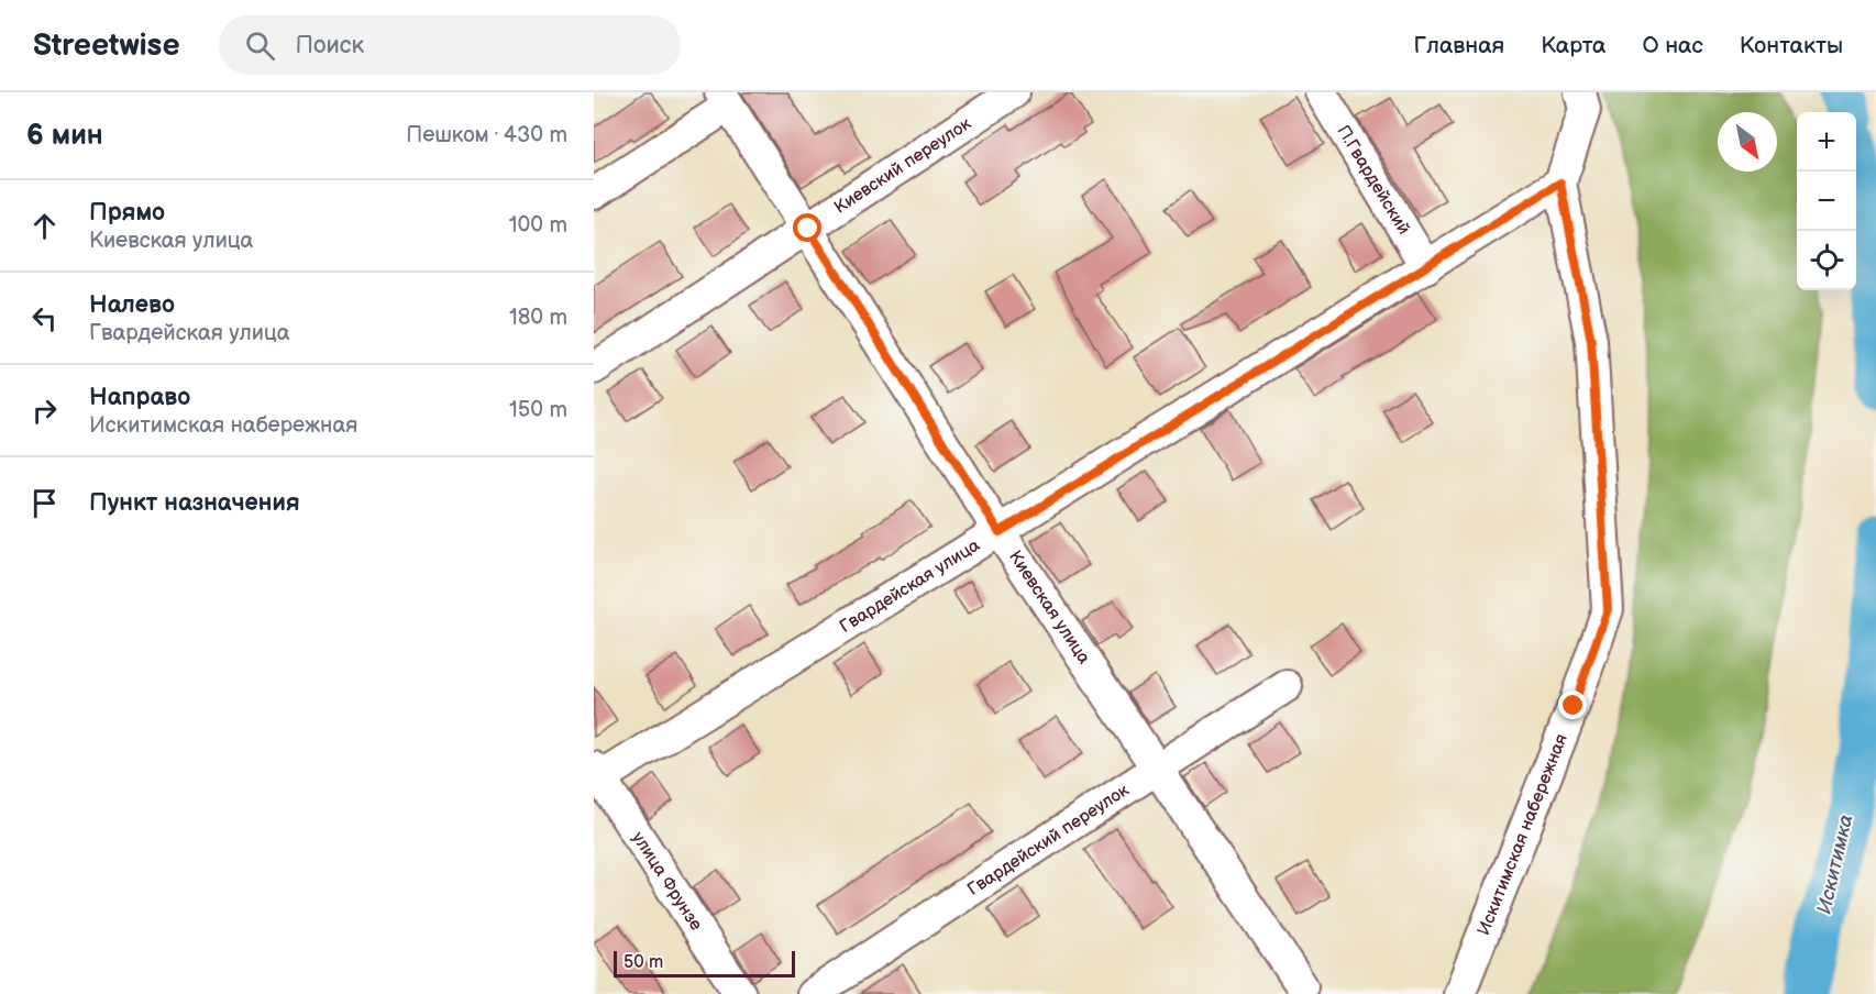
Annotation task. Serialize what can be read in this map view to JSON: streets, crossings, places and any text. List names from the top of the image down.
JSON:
{
  "streets": {
    "lane": [
      "Киевский переулок",
      "П.Гвардейский",
      "Гвардейская улица",
      "Киевская улица",
      "Искитимская набережная",
      "Гвардейский переулок",
      "улица Фрунзе"
    ]
  },
  "crossings": [
    ["Киевский переулок", "Киевская улица"],
    ["П.Гвардейский", "Гвардейская улица"],
    ["Гвардейская улица", "Киевская улица"],
    ["Гвардейская улица", "Искитимская набережная"],
    ["Гвардейская улица", "улица Фрунзе"],
    ["Киевская улица", "Гвардейский переулок"]
  ],
  "water": ["Искитимка"],
  "scale_bar": "50 m",
  "north": "bottom right",
  "page": {
    "header": "Streetwise",
    "search": "Поиск",
    "nav": [
      "Главная",
      "Карта",
      "О нас",
      "Контакты"
    ],
    "heading": ["6 мин", "Пешком · 430 m"],
    "map_buttons": ["+", "−"],
    "list": [
      ["Прямо", "Киевская улица", "100 m"],
      ["Налево", "Гвардейская улица", "180 m"],
      ["Направо", "Искитимская набережная", "150 m"],
      "Пункт назначения"
    ],
    "scale": "50 m"
  }
}
